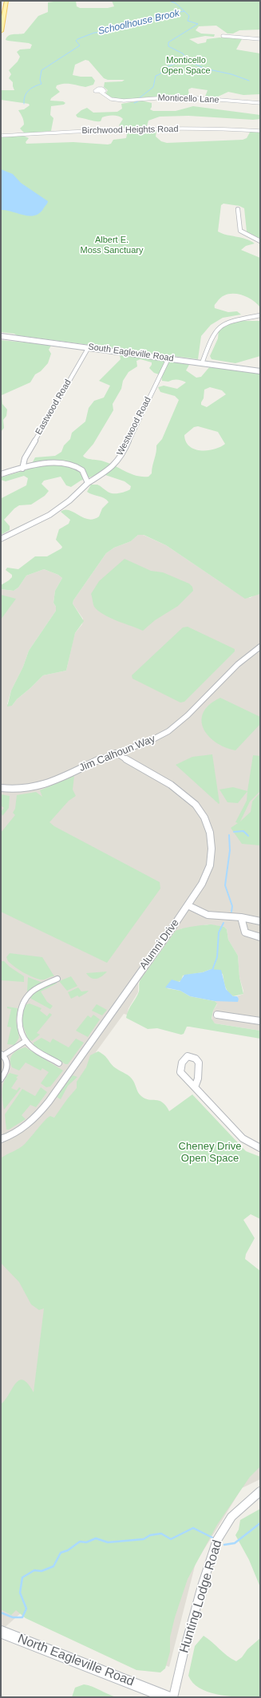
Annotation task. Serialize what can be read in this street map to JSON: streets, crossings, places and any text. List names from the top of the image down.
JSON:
{
  "streets": {
    "main road": ["South Eagleville Road", "North Eagleville Road"],
    "street": [
      "Monticello Lane",
      "Birchwood Heights Road",
      "Eastwood Road",
      "Westwood Road",
      "Jim Calhoun Way",
      "Alumni Drive",
      "Hunting Lodge Road"
    ]
  },
  "crossings": [
    ["South Eagleville Road", "Eastwood Road"],
    ["South Eagleville Road", "Westwood Road"],
    ["Jim Calhoun Way", "Alumni Drive"]
  ],
  "water": ["Schoolhouse Brook"],
  "parks": ["Monticello Open Space", "Albert E. Moss Sanctuary", "Cheney Drive Open Space"]
}
